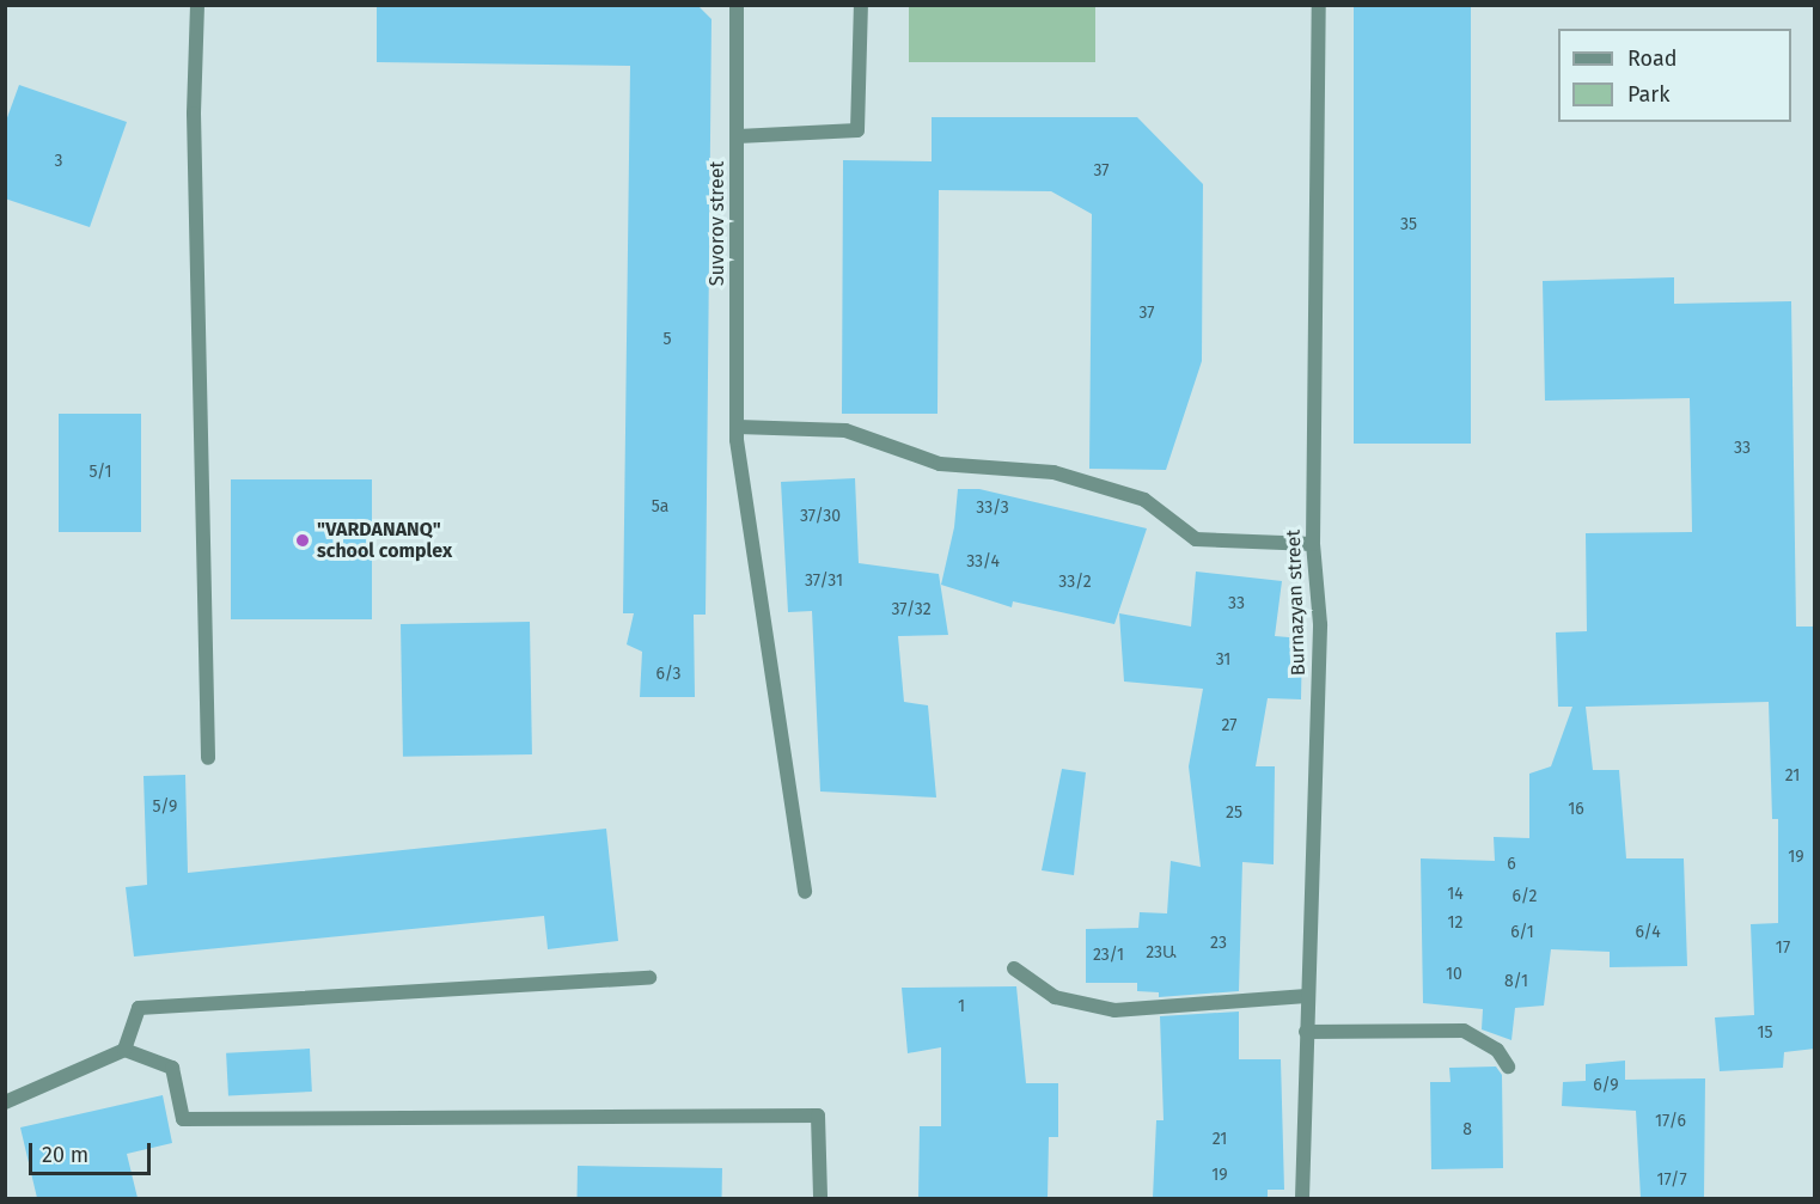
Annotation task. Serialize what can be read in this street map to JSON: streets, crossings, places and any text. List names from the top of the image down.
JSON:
{
  "streets": {
    "street": ["Suvorov street", "Burnazyan street"]
  },
  "places": ["\"VARDANANQ\" school complex"],
  "house_numbers": [
    "3",
    "37",
    "35",
    "37",
    "5",
    "33",
    "5/1",
    "5a",
    "33/3",
    "37/30",
    "33/4",
    "37/31",
    "33/2",
    "33",
    "37/32",
    "31",
    "6/3",
    "27",
    "21",
    "5/9",
    "16",
    "25",
    "19",
    "6",
    "14",
    "6/2",
    "12",
    "6/1",
    "6/4",
    "23",
    "17",
    "23Ա",
    "23/1",
    "10",
    "8/1",
    "1",
    "15",
    "6/9",
    "17/6",
    "8",
    "21",
    "19",
    "17/7"
  ],
  "legend": ["Road", "Park"],
  "scale_bar": "20 m"
}
